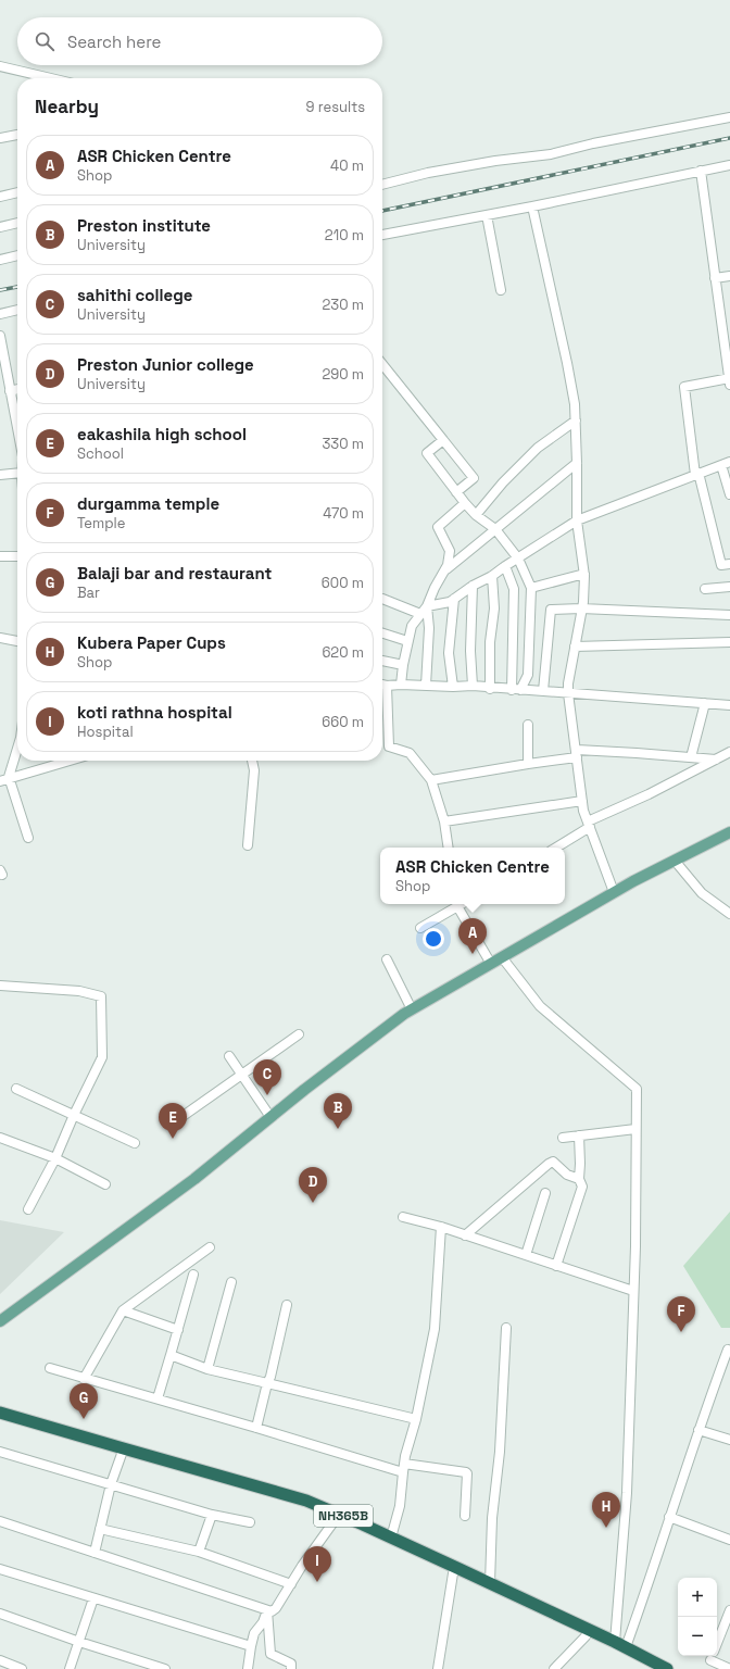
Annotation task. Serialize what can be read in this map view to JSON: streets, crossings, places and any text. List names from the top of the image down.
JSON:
{
  "streets": {
    "highway": ["NH365B"]
  },
  "page": {
    "search": "Search here",
    "heading": ["Nearby", "9 results"],
    "list": [
      {
        "mark": "A",
        "name": "ASR Chicken Centre",
        "note": "Shop",
        "value": "40 m"
      },
      {
        "mark": "B",
        "name": "Preston institute",
        "note": "University",
        "value": "210 m"
      },
      {
        "mark": "C",
        "name": "sahithi college",
        "note": "University",
        "value": "230 m"
      },
      {
        "mark": "D",
        "name": "Preston Junior college",
        "note": "University",
        "value": "290 m"
      },
      {
        "mark": "E",
        "name": "eakashila high school",
        "note": "School",
        "value": "330 m"
      },
      {
        "mark": "F",
        "name": "durgamma temple",
        "note": "Temple",
        "value": "470 m"
      },
      {
        "mark": "G",
        "name": "Balaji bar and restaurant",
        "note": "Bar",
        "value": "600 m"
      },
      {
        "mark": "H",
        "name": "Kubera Paper Cups",
        "note": "Shop",
        "value": "620 m"
      },
      {
        "mark": "I",
        "name": "koti rathna hospital",
        "note": "Hospital",
        "value": "660 m"
      }
    ],
    "popup": ["ASR Chicken Centre", "Shop"],
    "pins": [
      "A",
      "C",
      "B",
      "E",
      "D",
      "F",
      "G",
      "H",
      "I"
    ],
    "map_buttons": ["+", "−"]
  }
}
